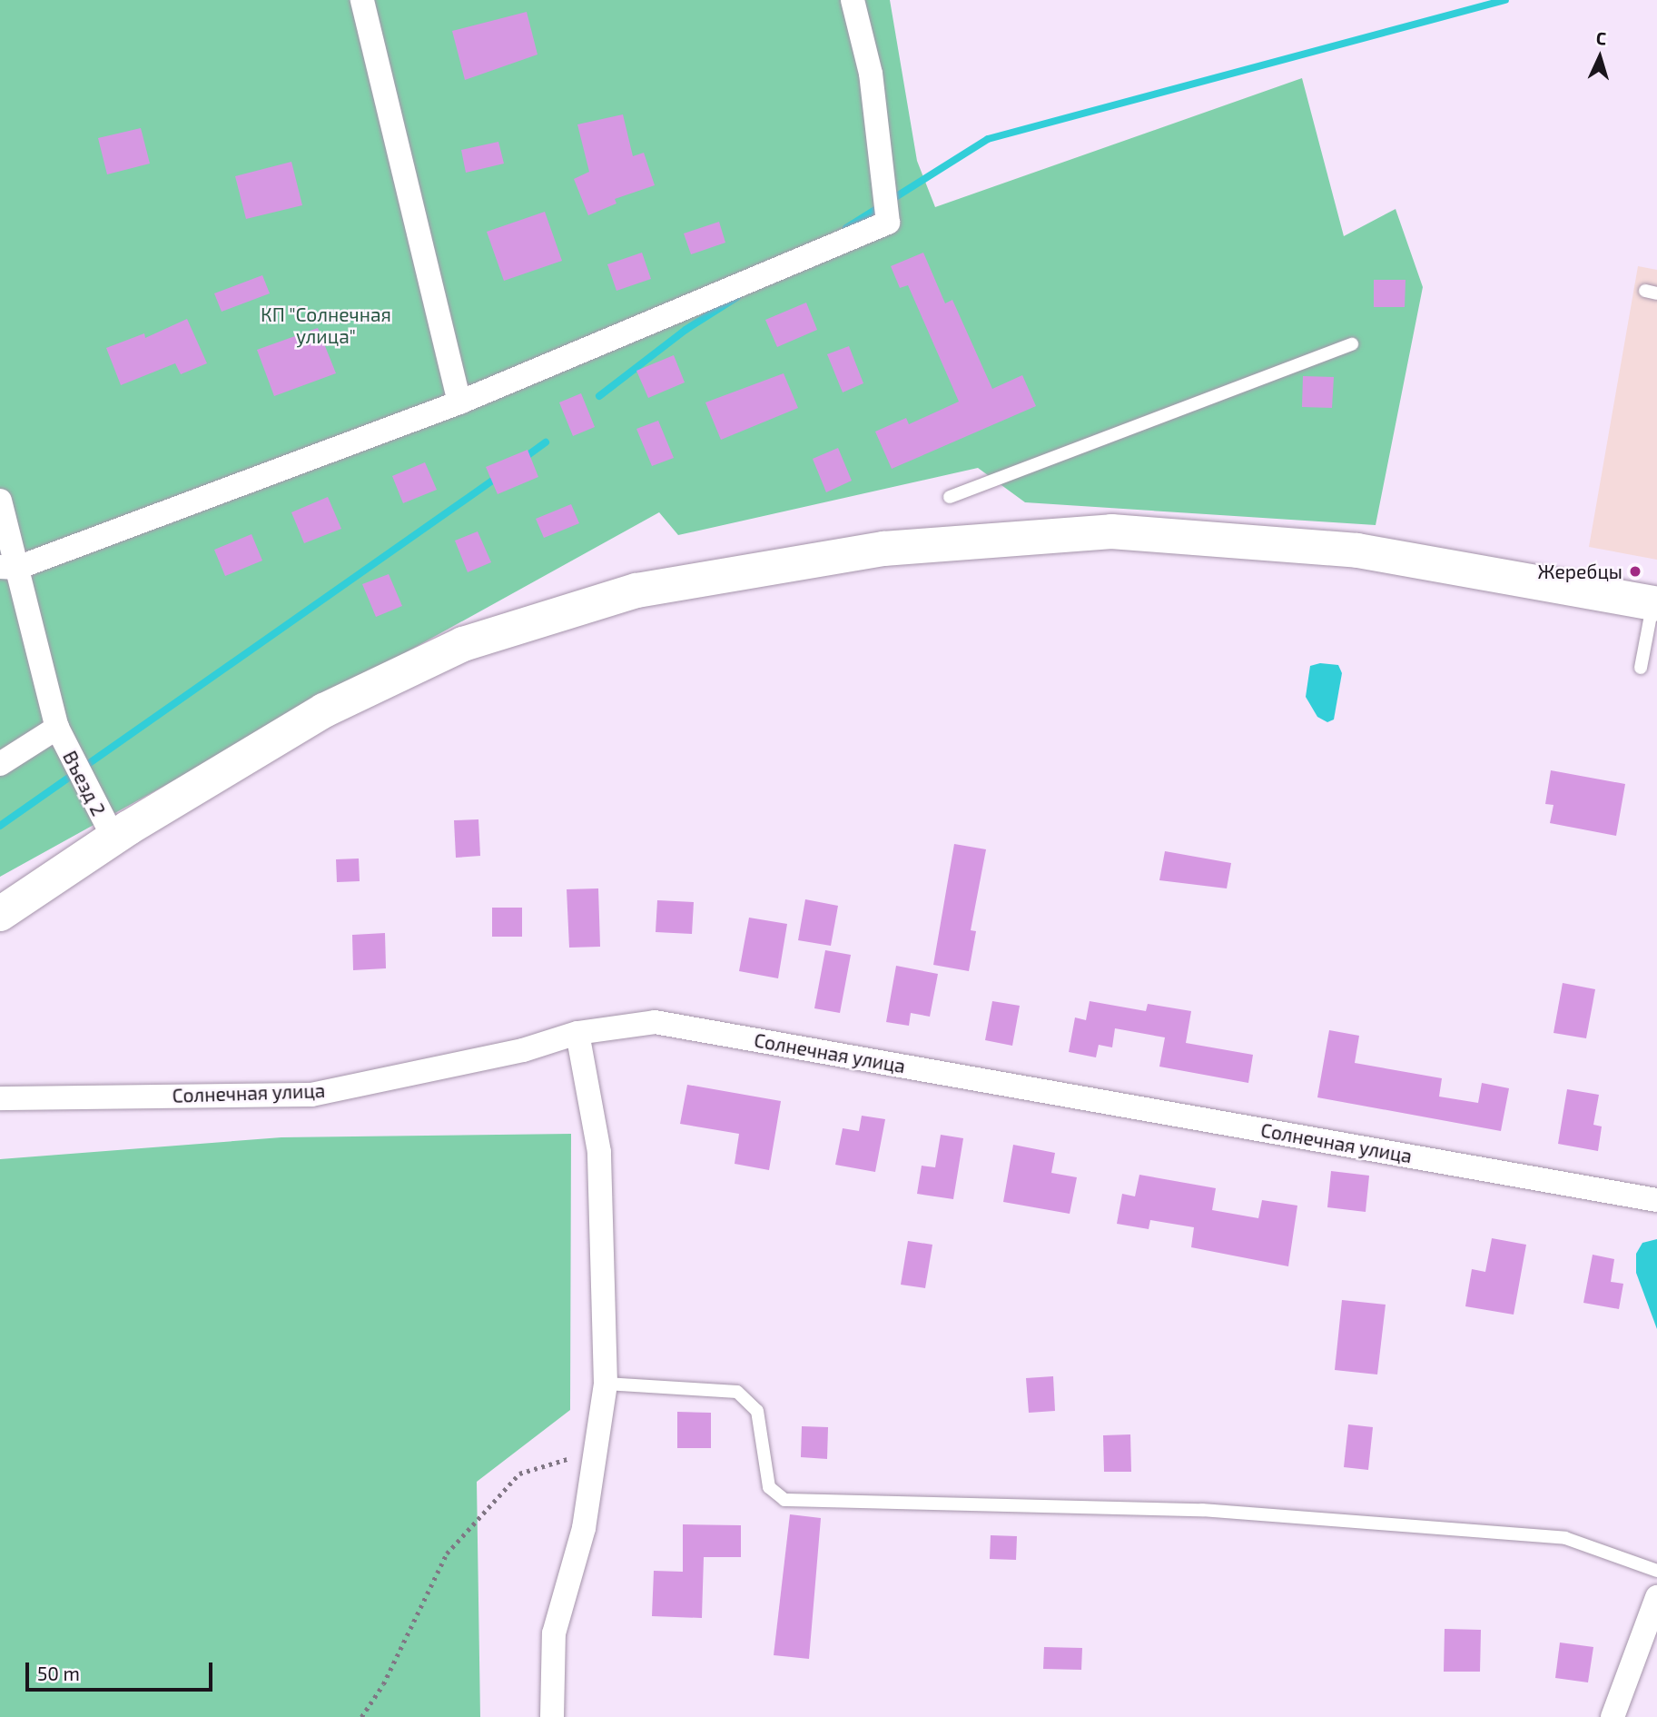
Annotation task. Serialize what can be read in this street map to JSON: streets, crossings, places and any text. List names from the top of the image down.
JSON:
{
  "streets": {
    "street": ["Въезд 2", "Солнечная улица"]
  },
  "parks": ["КП \"Солнечная улица\""],
  "places": ["Жеребцы"],
  "scale_bar": "50 m",
  "north": "top"
}
